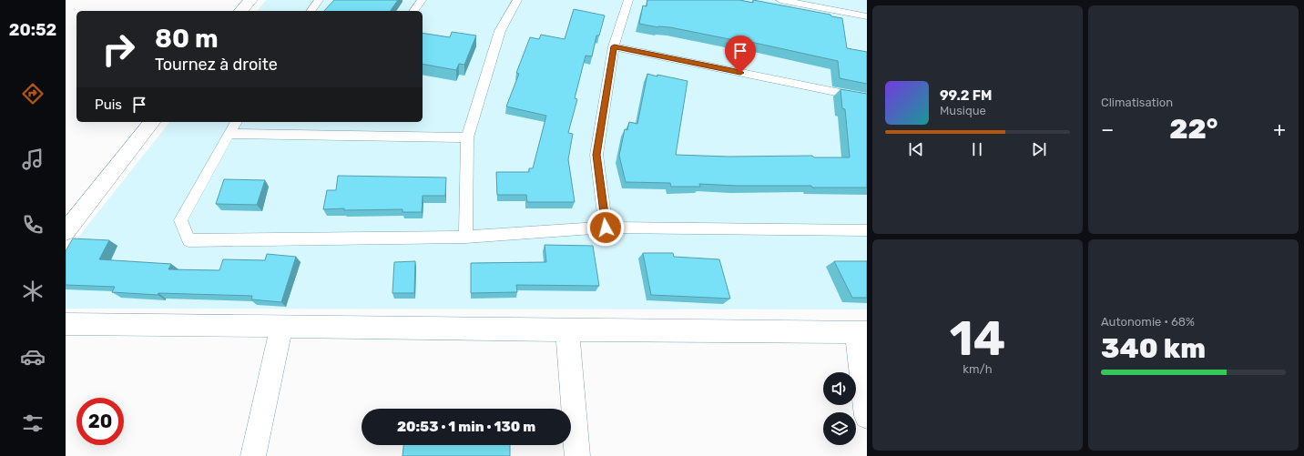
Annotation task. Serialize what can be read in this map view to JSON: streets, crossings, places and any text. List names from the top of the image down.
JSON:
{
  "page": {
    "tabs": "20:52",
    "tile": [
      "Climatisation",
      ["14", "km/h"],
      ["Autonomie · 68%", "340 km"]
    ],
    "turn": ["80 m", "Tournez à droite"],
    "song": ["99.2 FM", "Musique"],
    "then": "Puis",
    "heat": ["−", "22°", "+"],
    "limit": "20",
    "trip": "20:53 · 1 min · 130 m"
  }
}
